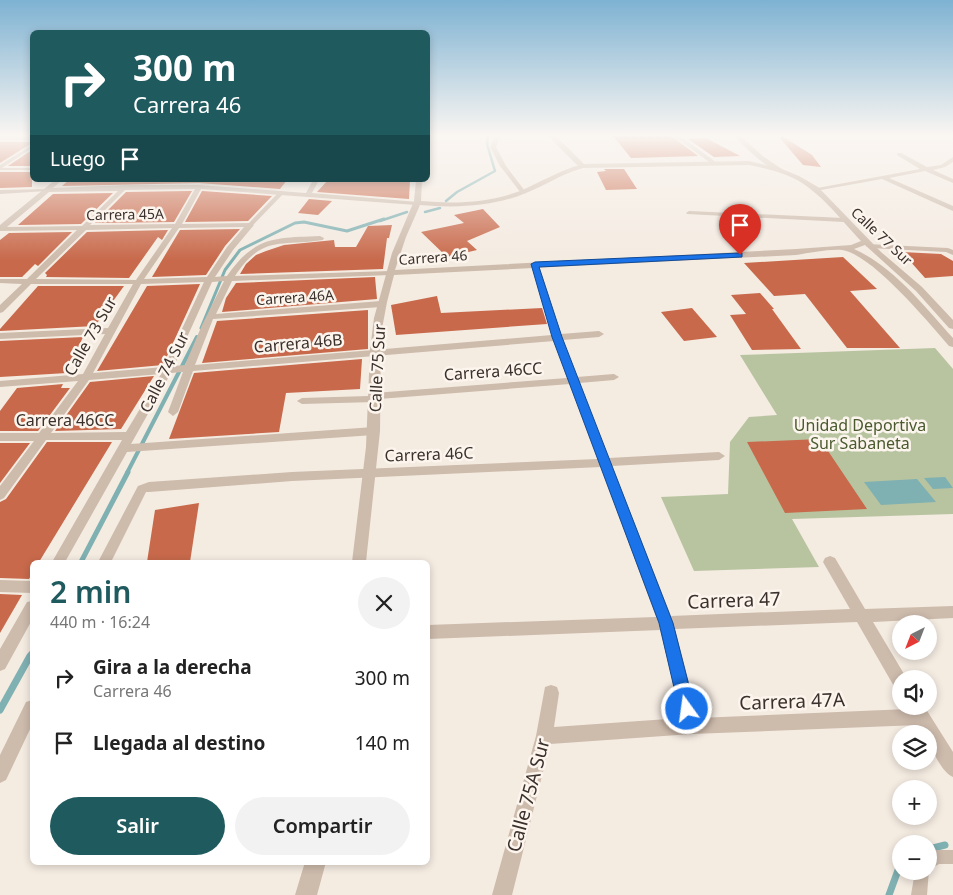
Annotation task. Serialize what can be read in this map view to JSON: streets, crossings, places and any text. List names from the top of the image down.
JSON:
{
  "streets": {
    "street": [
      "Carrera 45A",
      "Calle 77 Sur",
      "Carrera 46",
      "Carrera 46A",
      "Calle 73 Sur",
      "Carrera 46B",
      "Calle 75 Sur",
      "Carrera 46CC",
      "Calle 74 Sur",
      "Carrera 46C",
      "Carrera 47",
      "Carrera 47A",
      "Calle 75A Sur"
    ]
  },
  "crossings": [
    ["Carrera 45A", "Calle 73 Sur"],
    ["Carrera 45A", "Calle 74 Sur"],
    ["Calle 77 Sur", "Carrera 46"],
    ["Carrera 46", "Calle 73 Sur"],
    ["Carrera 46", "Calle 75 Sur"],
    ["Carrera 46", "Calle 74 Sur"],
    ["Carrera 46A", "Calle 75 Sur"],
    ["Carrera 46A", "Calle 74 Sur"],
    ["Calle 73 Sur", "Carrera 46B"],
    ["Calle 73 Sur", "Carrera 46CC"],
    ["Carrera 46B", "Calle 75 Sur"],
    ["Carrera 46B", "Calle 74 Sur"],
    ["Calle 75 Sur", "Carrera 46CC"],
    ["Calle 75 Sur", "Carrera 46C"],
    ["Carrera 46CC", "Calle 74 Sur"],
    ["Carrera 47A", "Calle 75A Sur"]
  ],
  "parks": ["Unidad Deportiva Sur Sabaneta"],
  "north": "bottom left",
  "page": {
    "turn": ["300 m", "Carrera 46"],
    "then": "Luego",
    "heading": ["2 min", "440 m · 16:24"],
    "map_buttons": ["+", "−"],
    "list": [
      {
        "name": "Gira a la derecha",
        "note": "Carrera 46",
        "value": "300 m"
      },
      {
        "name": "Llegada al destino",
        "value": "140 m"
      }
    ],
    "buttons": ["Salir", "Compartir"]
  }
}
